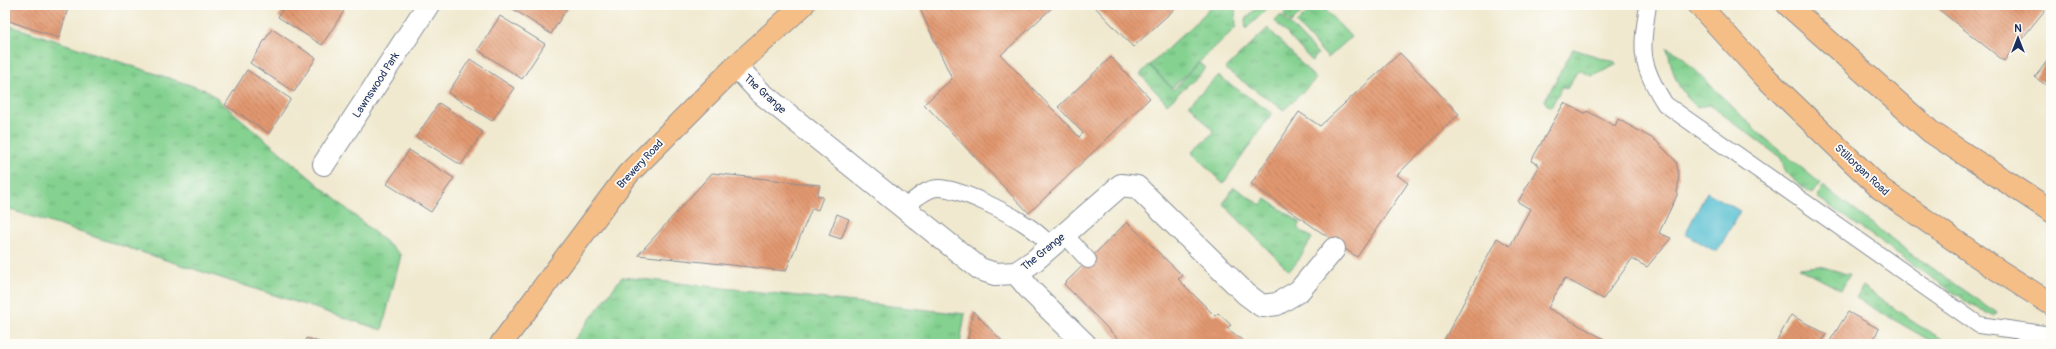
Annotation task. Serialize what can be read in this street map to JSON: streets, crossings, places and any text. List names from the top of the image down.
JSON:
{
  "streets": {
    "highway": ["Brewery Road", "Stillorgan Road"],
    "street": ["Lawnswood Park", "The Grange"]
  },
  "crossings": [
    ["The Grange", "Brewery Road"]
  ],
  "north": "top"
}
